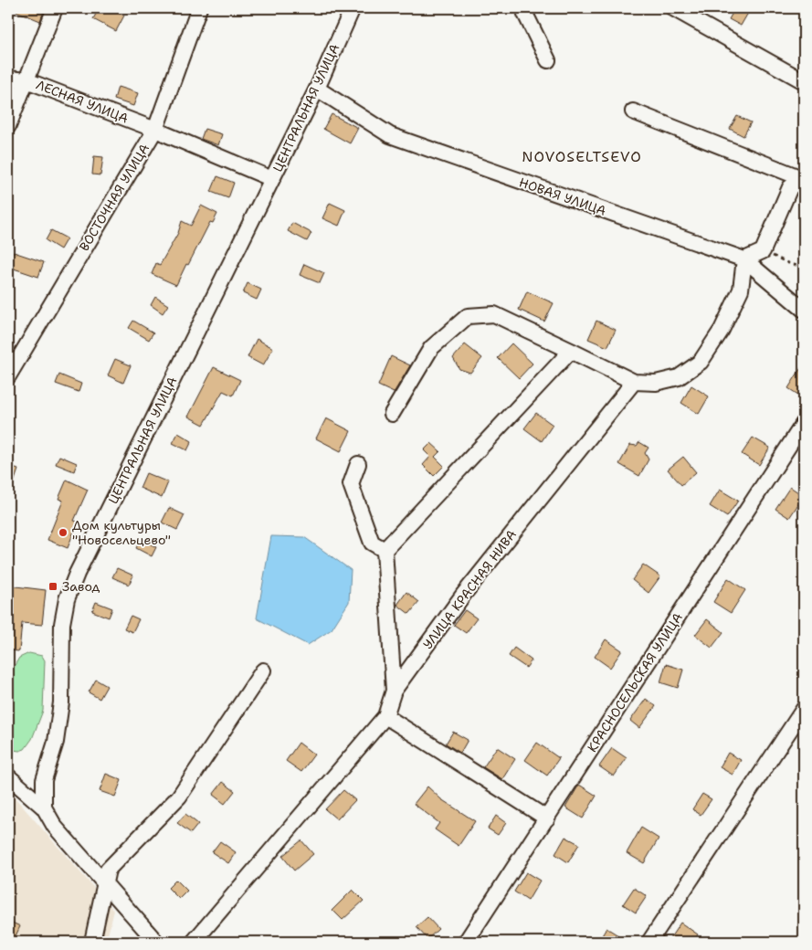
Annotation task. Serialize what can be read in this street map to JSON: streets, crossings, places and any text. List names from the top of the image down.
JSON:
{
  "streets": {
    "street": [
      "ЛЕСНАЯ УЛИЦА",
      "ЦЕНТРАЛЬНАЯ УЛИЦА",
      "НОВАЯ УЛИЦА",
      "ВОСТОЧНАЯ УЛИЦА",
      "УЛИЦА КРАСНАЯ НИВА",
      "КРАСНОСЕЛЬСКАЯ УЛИЦА"
    ]
  },
  "crossings": [
    ["ЛЕСНАЯ УЛИЦА", "ЦЕНТРАЛЬНАЯ УЛИЦА"],
    ["ЛЕСНАЯ УЛИЦА", "ВОСТОЧНАЯ УЛИЦА"],
    ["ЦЕНТРАЛЬНАЯ УЛИЦА", "НОВАЯ УЛИЦА"]
  ],
  "districts": ["NOVOSELTSEVO"],
  "places": {
    "other": ["Дом культуры \"Новосельцево\""],
    "transit": ["Завод"]
  }
}
